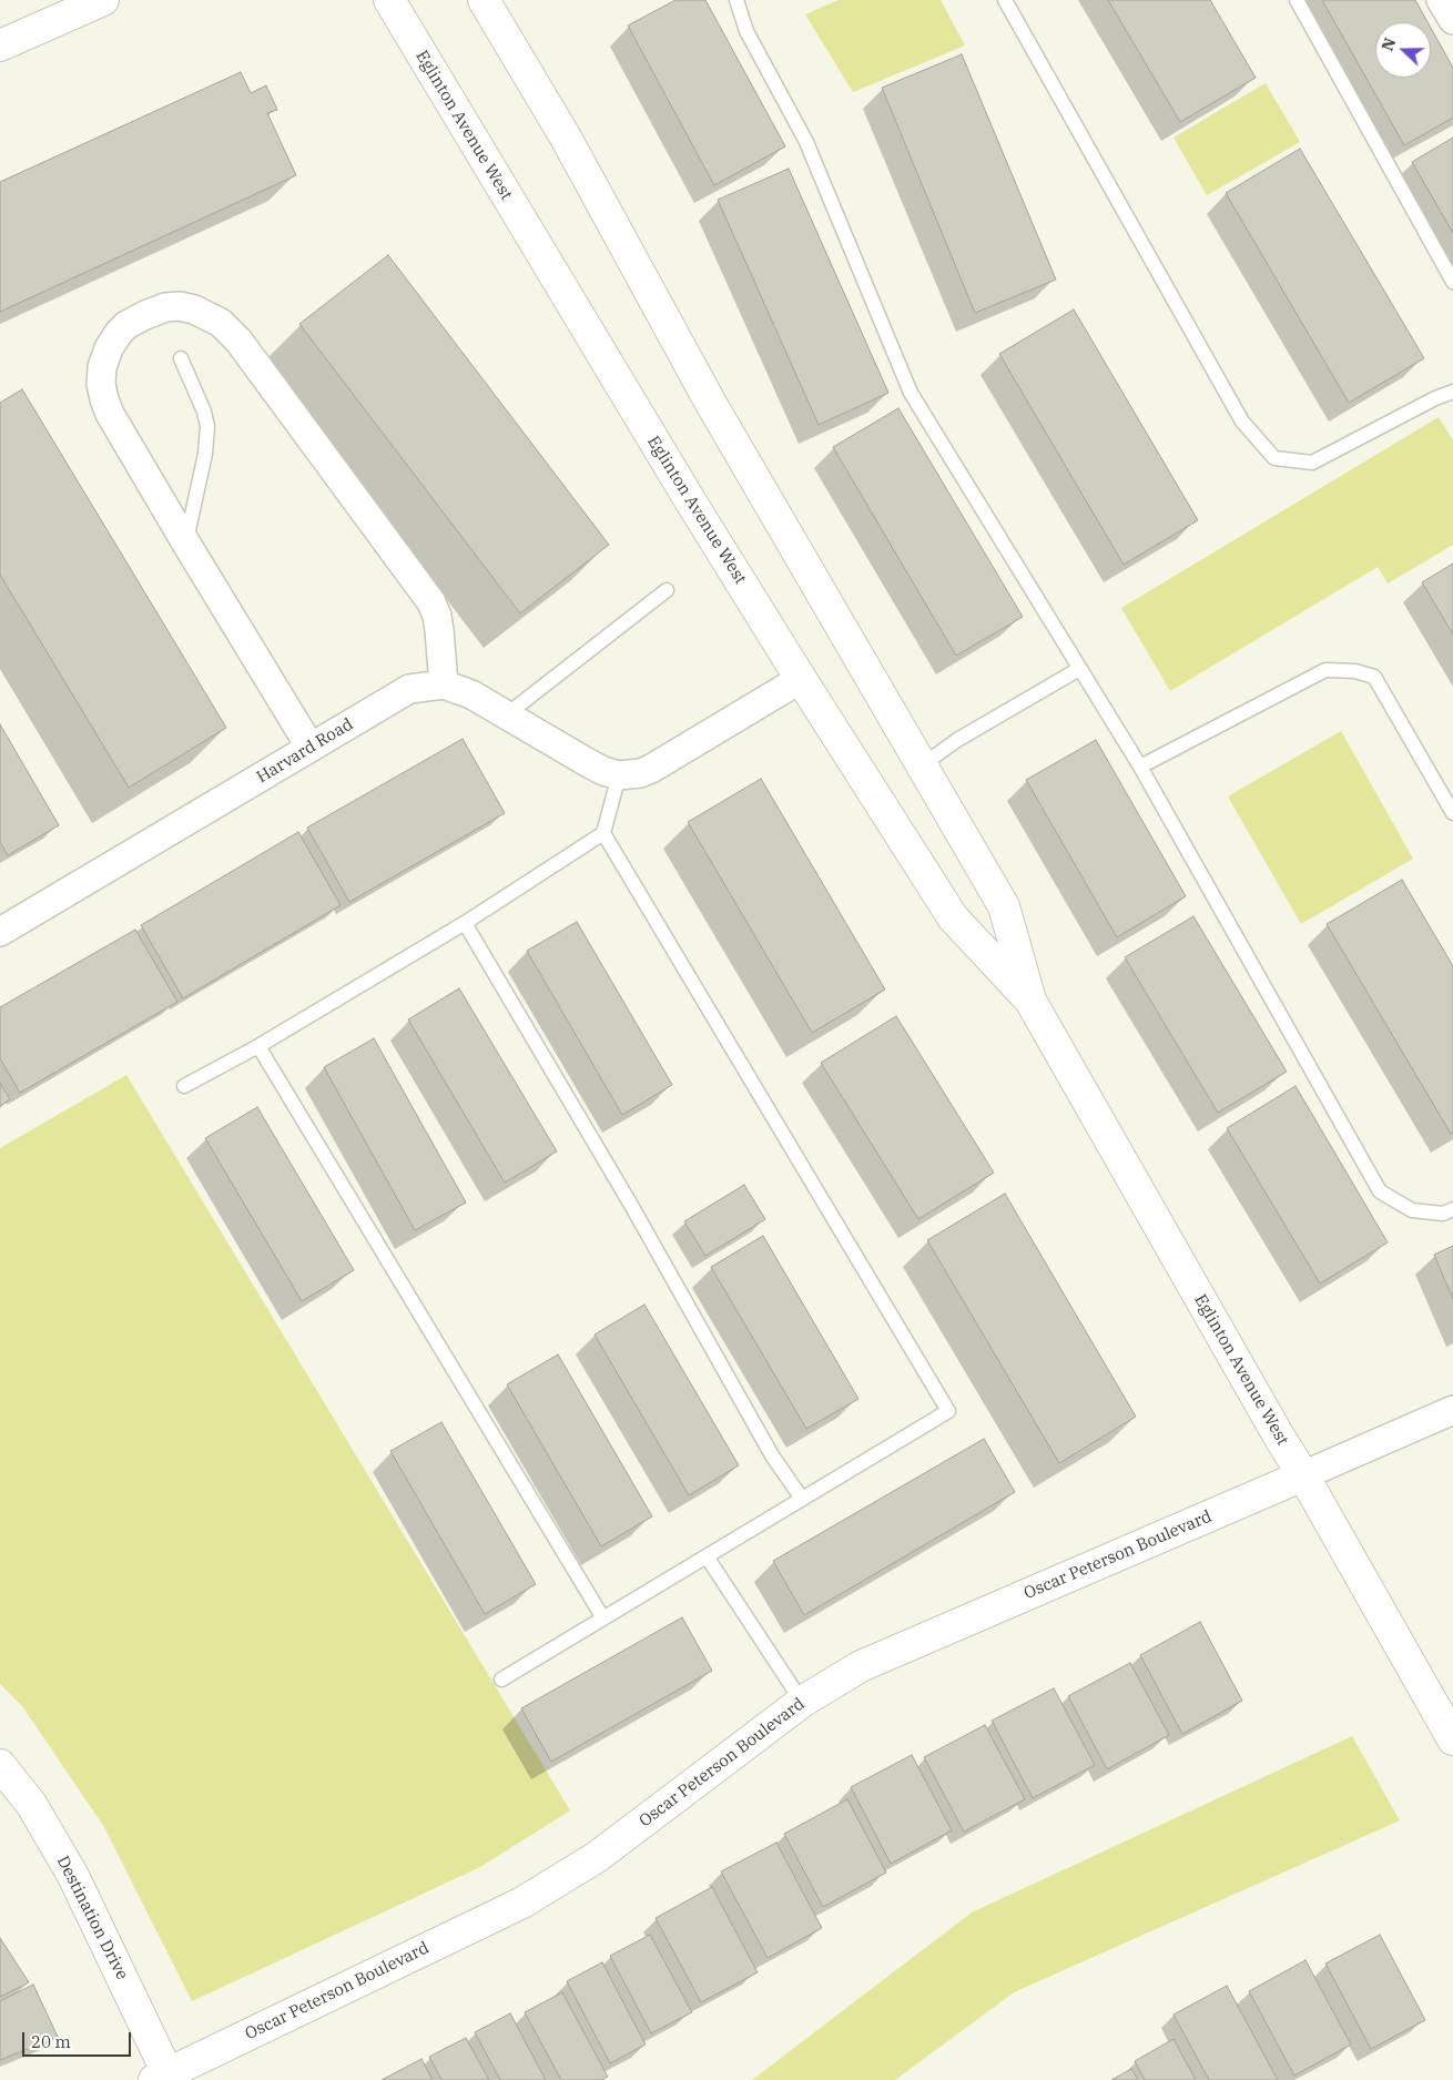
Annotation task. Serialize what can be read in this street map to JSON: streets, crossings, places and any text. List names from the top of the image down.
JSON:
{
  "streets": {
    "main road": ["Eglinton Avenue West", "Oscar Peterson Boulevard", "Destination Drive"],
    "street": ["Harvard Road"]
  },
  "crossings": [
    ["Eglinton Avenue West", "Oscar Peterson Boulevard"],
    ["Oscar Peterson Boulevard", "Destination Drive"]
  ],
  "scale_bar": "20 m",
  "north": "left"
}
